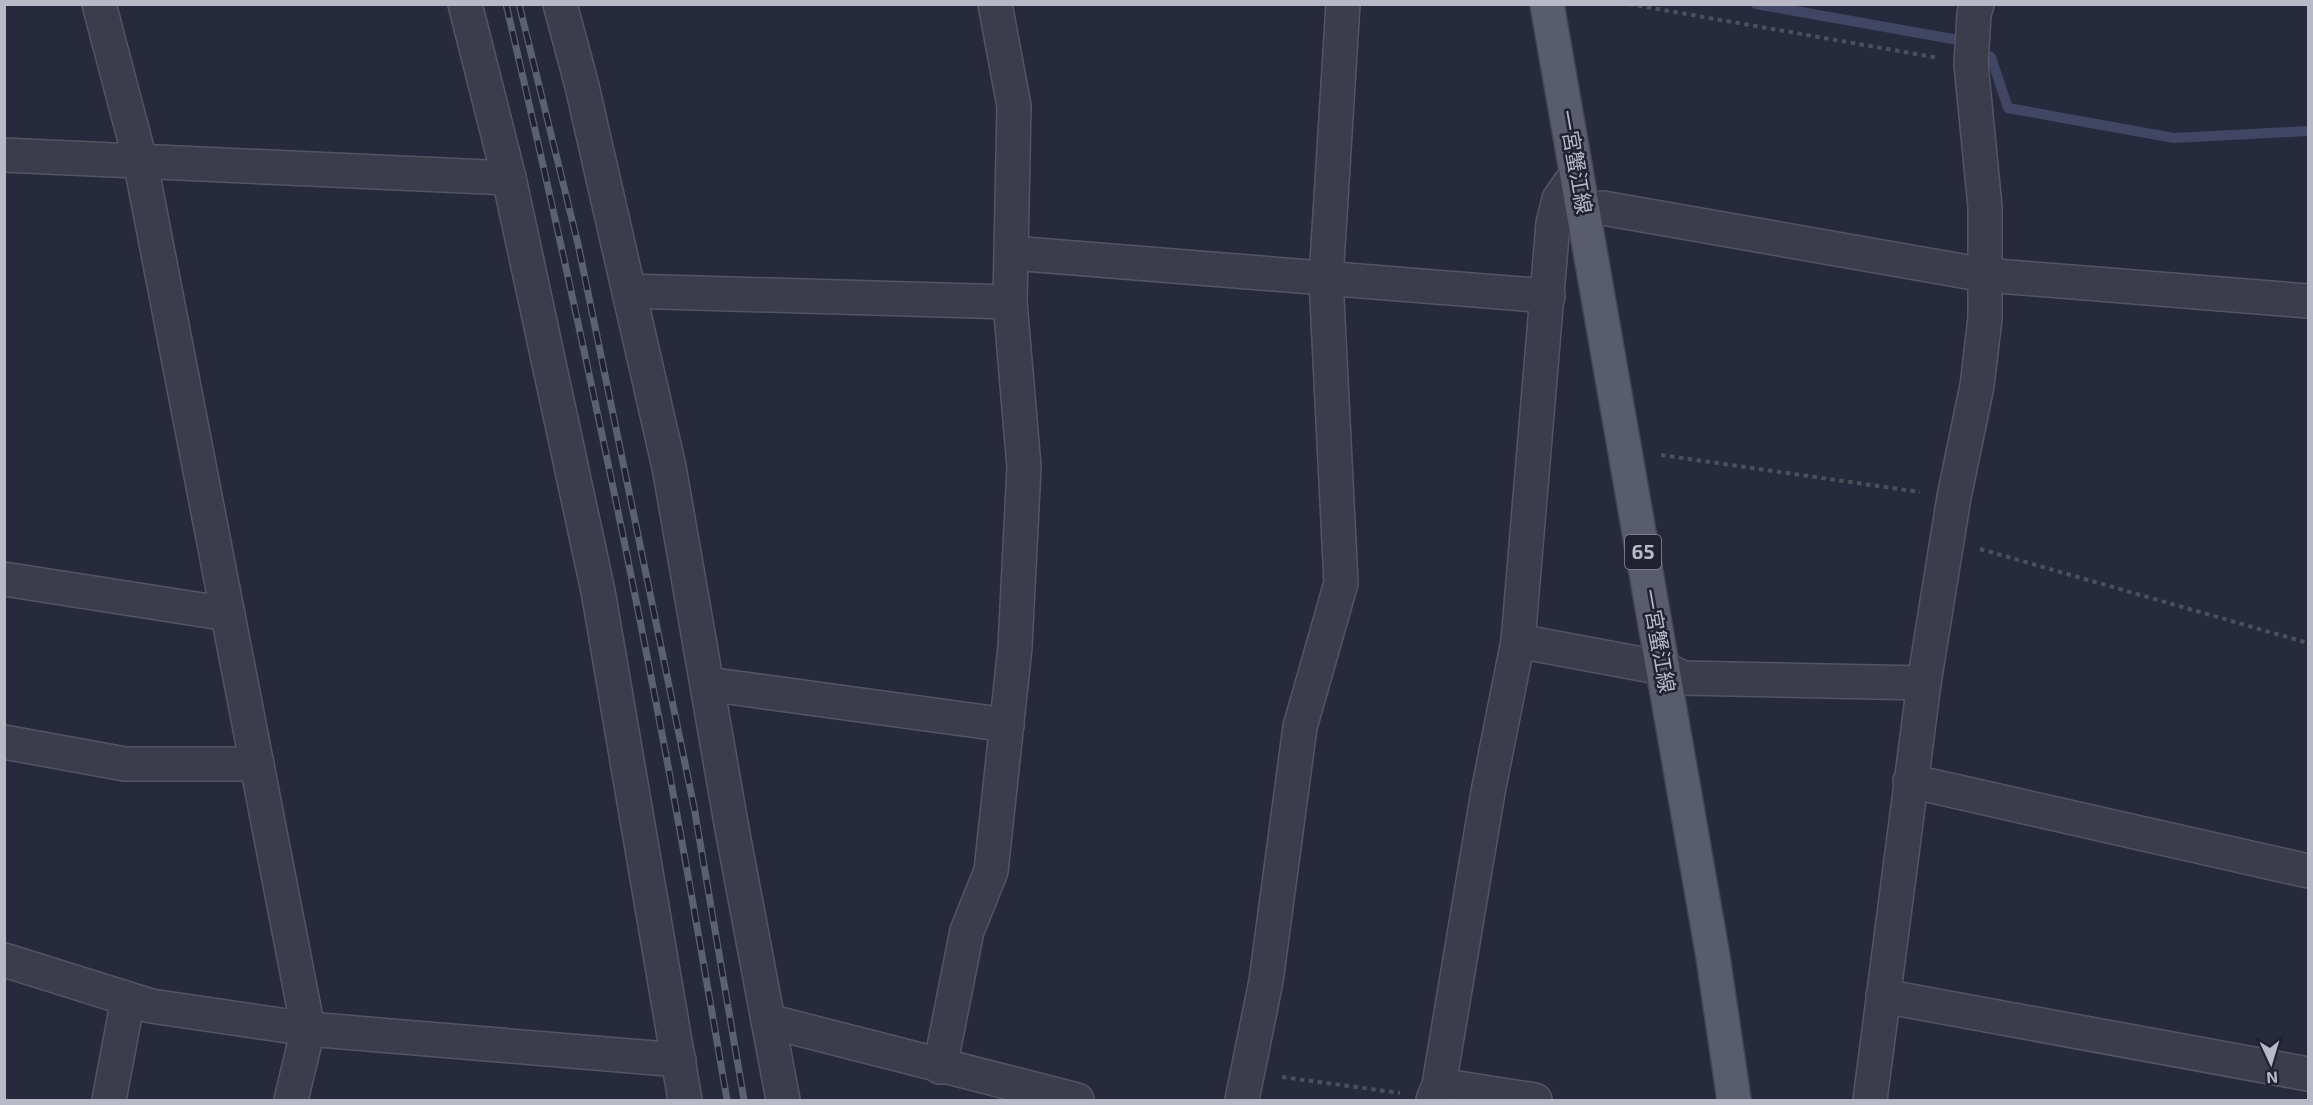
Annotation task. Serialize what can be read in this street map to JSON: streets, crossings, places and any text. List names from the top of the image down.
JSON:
{
  "streets": {
    "main road": ["一宮蟹江線", "65"]
  },
  "north": "bottom"
}
